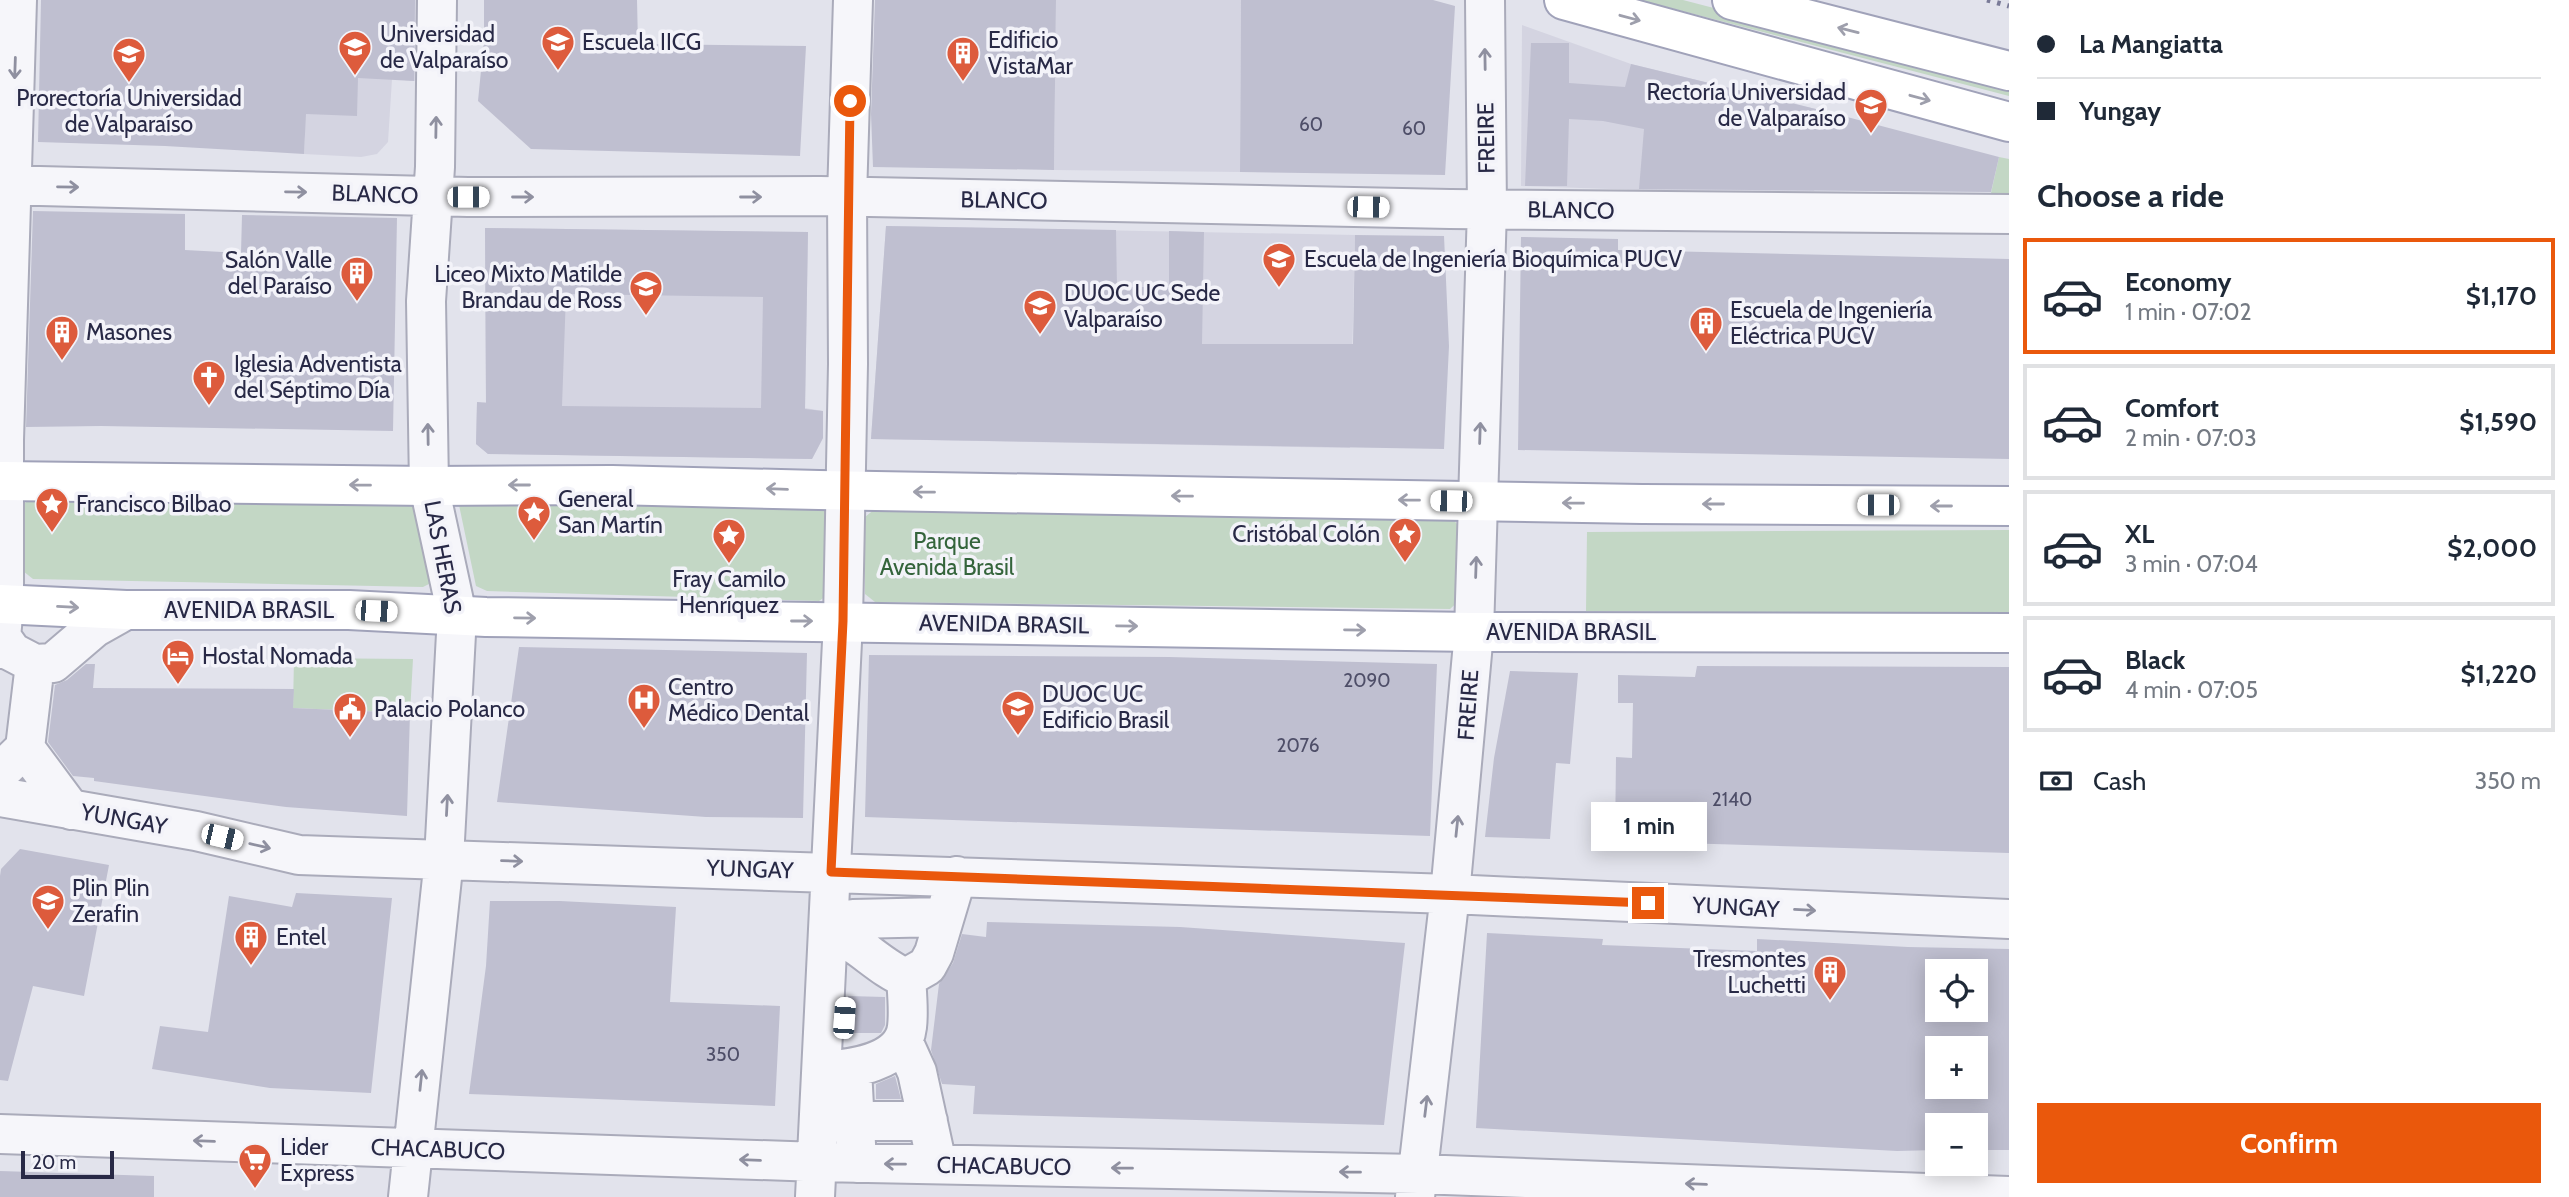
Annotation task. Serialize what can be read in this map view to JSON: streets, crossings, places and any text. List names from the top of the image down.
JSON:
{
  "streets": {
    "main road": ["AVENIDA BRASIL"],
    "street": [
      "FREIRE",
      "BLANCO",
      "LAS HERAS",
      "YUNGAY",
      "CHACABUCO"
    ]
  },
  "crossings": [
    ["FREIRE", "BLANCO"],
    ["FREIRE", "AVENIDA BRASIL"],
    ["FREIRE", "YUNGAY"],
    ["FREIRE", "CHACABUCO"],
    ["BLANCO", "LAS HERAS"],
    ["LAS HERAS", "AVENIDA BRASIL"],
    ["LAS HERAS", "YUNGAY"],
    ["LAS HERAS", "CHACABUCO"]
  ],
  "one_way": [
    "FREIRE",
    "BLANCO",
    "LAS HERAS",
    "YUNGAY",
    "CHACABUCO"
  ],
  "parks": ["Parque Avenida Brasil"],
  "places": {
    "school or university": [
      "Escuela IICG",
      "Universidad de Valparaíso",
      "Prorectoría Universidad de Valparaíso",
      "Rectoría Universidad de Valparaíso",
      "Escuela de Ingeniería Bioquímica PUCV",
      "Liceo Mixto Matilde Brandau de Ross",
      "DUOC UC Sede Valparaíso",
      "DUOC UC Edificio Brasil",
      "Plin Plin Zerafin"
    ],
    "building": [
      "Edificio VistaMar",
      "Salón Valle del Paraíso",
      "Escuela de Ingeniería Eléctrica PUCV",
      "Masones",
      "Entel",
      "Tresmontes Luchetti"
    ],
    "church": ["Iglesia Adventista del Séptimo Día"],
    "place": [
      "Francisco Bilbao",
      "General San Martín",
      "Cristóbal Colón",
      "Fray Camilo Henríquez"
    ],
    "hotel": ["Hostal Nomada"],
    "hospital": ["Centro Médico Dental"],
    "public building": ["Palacio Polanco"],
    "supermarket": ["Lider Express"]
  },
  "house_numbers": [
    "60",
    "60",
    "2090",
    "2076",
    "2140",
    "350"
  ],
  "scale_bar": "20 m",
  "page": {
    "banner": ["La Mangiatta", "Yungay"],
    "heading": "Choose a ride",
    "list": [
      {
        "name": "Economy",
        "note": "1 min · 07:02",
        "value": "$1,170"
      },
      {
        "name": "Comfort",
        "note": "2 min · 07:03",
        "value": "$1,590"
      },
      {
        "name": "XL",
        "note": "3 min · 07:04",
        "value": "$2,000"
      },
      {
        "name": "Black",
        "note": "4 min · 07:05",
        "value": "$1,220"
      }
    ],
    "pay": ["Cash", "350 m"],
    "bubble": "1 min",
    "map_buttons": ["+", "−"],
    "buttons": "Confirm",
    "scale": "20 m"
  }
}
